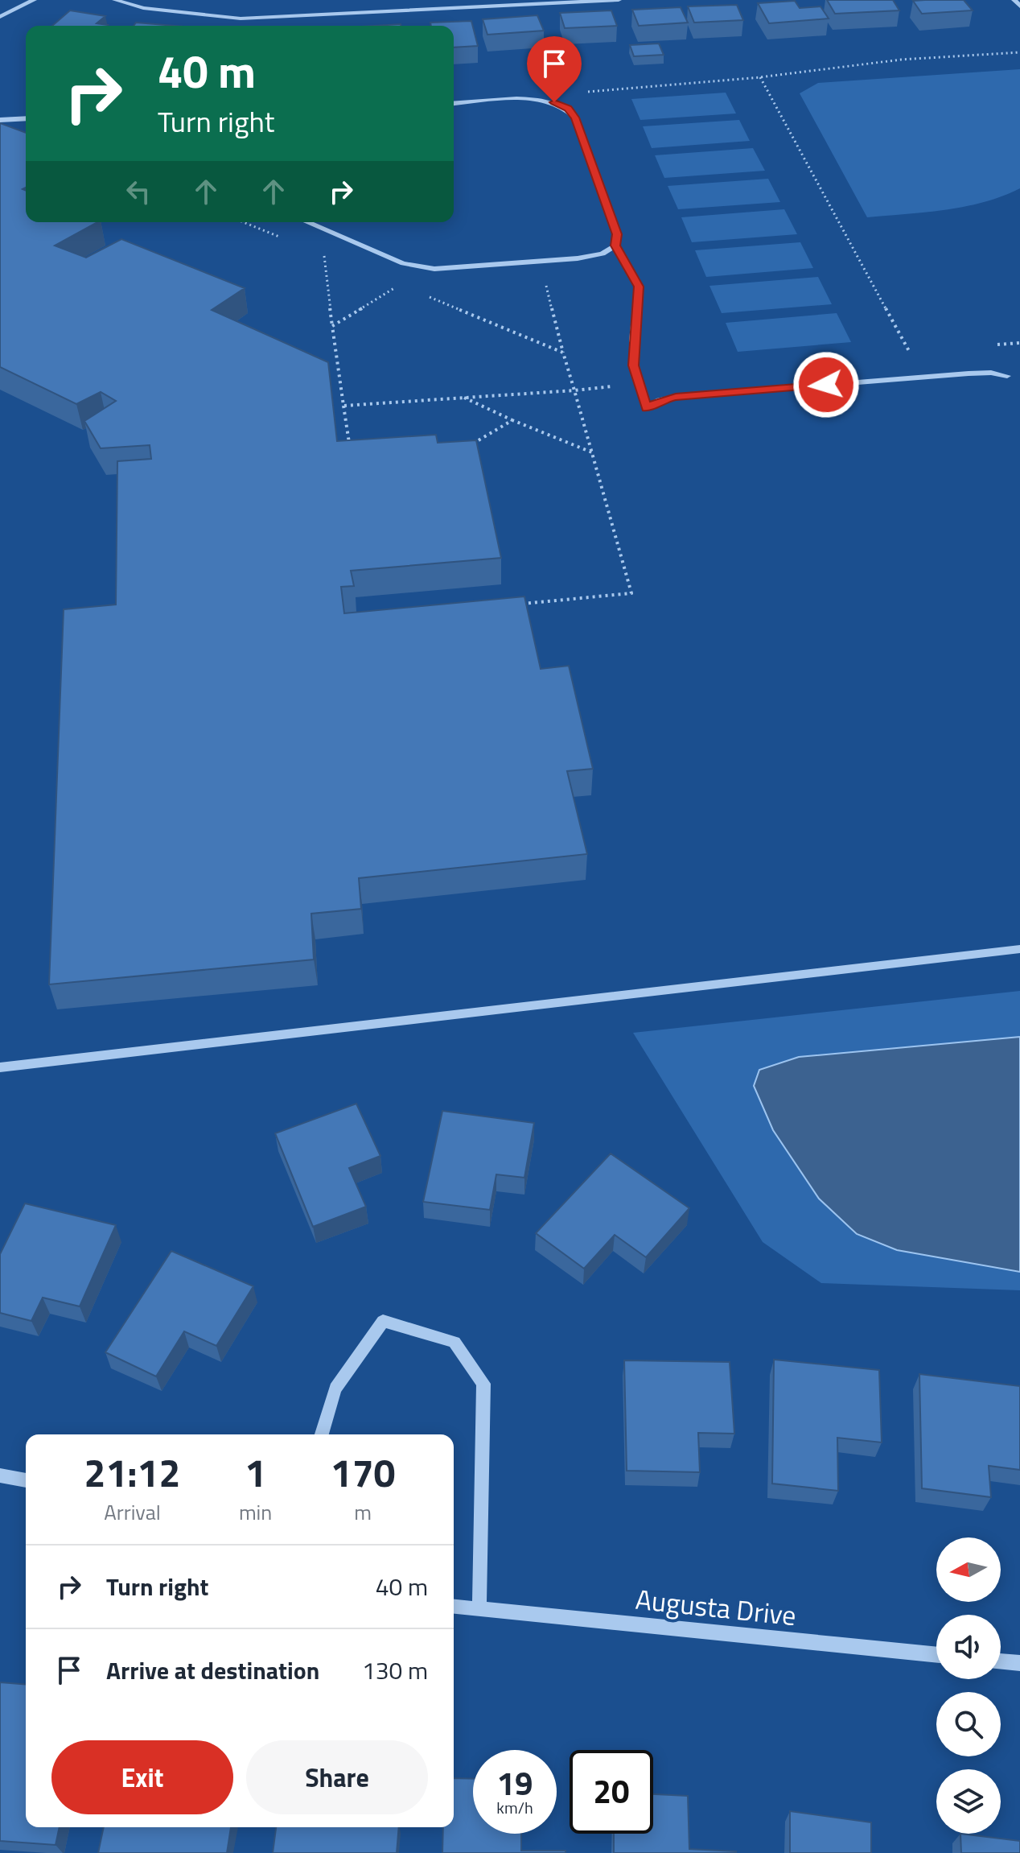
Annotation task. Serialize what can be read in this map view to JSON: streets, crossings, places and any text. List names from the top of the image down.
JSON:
{
  "streets": {
    "street": ["Augusta Drive"]
  },
  "north": "left",
  "page": {
    "turn": ["40 m", "Turn right"],
    "eta": [
      "21:12",
      "Arrival",
      "1",
      "min",
      "170",
      "m"
    ],
    "list": [
      {
        "name": "Turn right",
        "value": "40 m"
      },
      {
        "name": "Arrive at destination",
        "value": "130 m"
      }
    ],
    "buttons": ["Exit", "Share"],
    "speed": "19 km/h",
    "limit": "20"
  }
}
